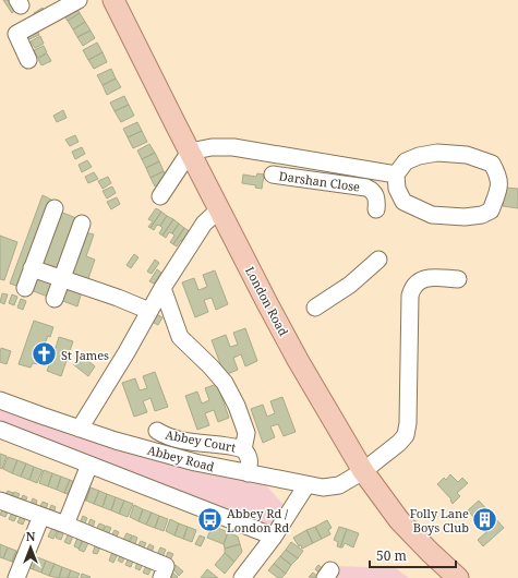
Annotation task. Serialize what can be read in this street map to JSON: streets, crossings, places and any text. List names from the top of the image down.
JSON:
{
  "streets": {
    "main road": ["London Road"],
    "street": ["Darshan Close", "Abbey Court", "Abbey Road"]
  },
  "crossings": [
    ["London Road", "Abbey Road"]
  ],
  "places": {
    "church": ["St James"],
    "bus stop": ["Abbey Rd / London Rd"],
    "building": ["Folly Lane Boys Club"]
  },
  "scale_bar": "50 m",
  "north": "top"
}
